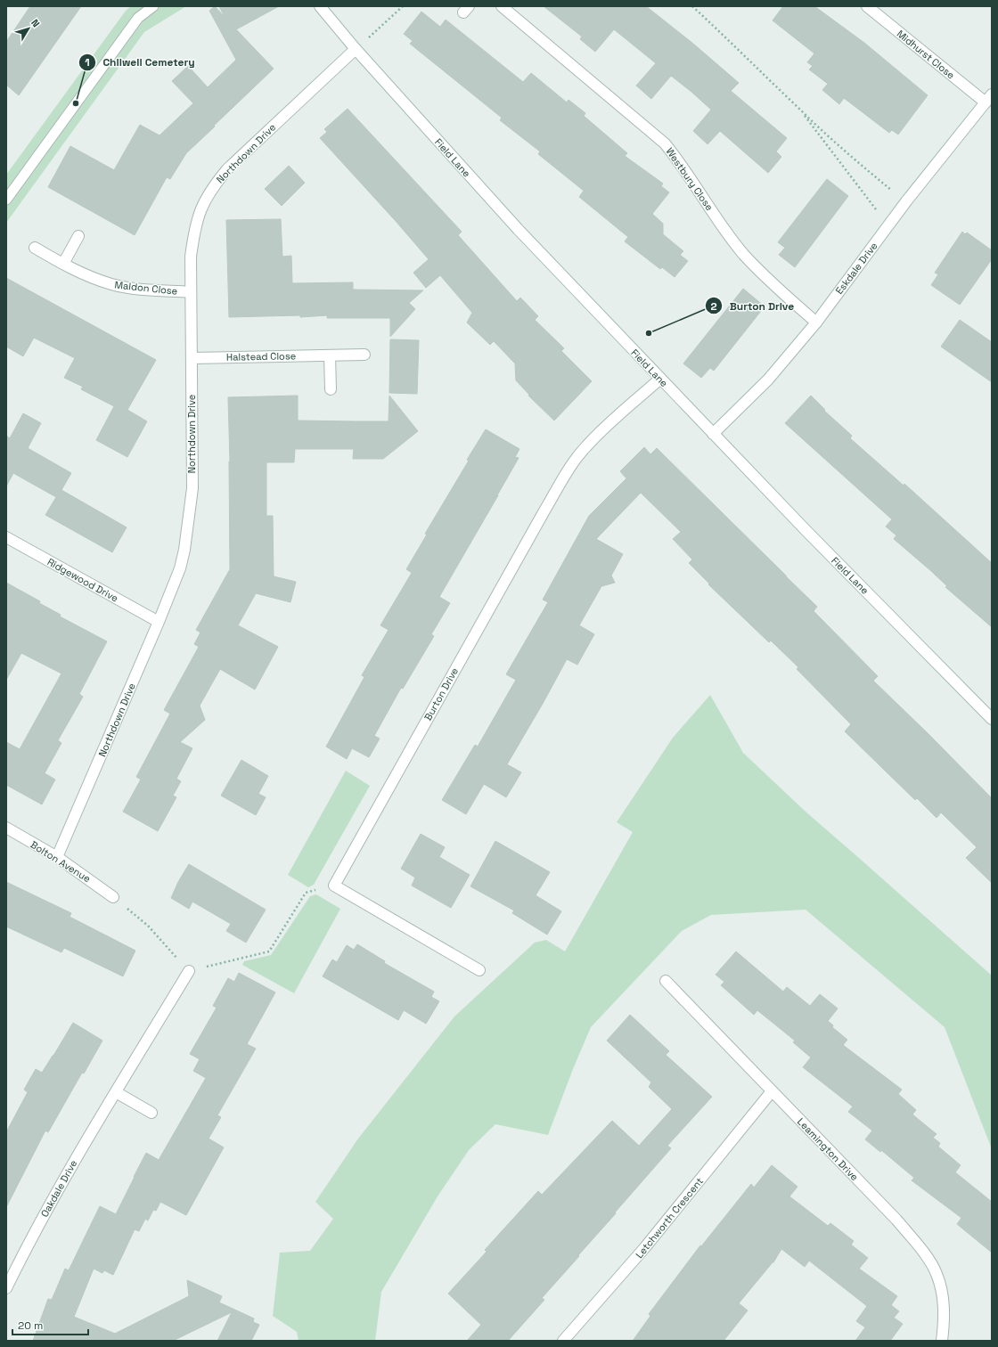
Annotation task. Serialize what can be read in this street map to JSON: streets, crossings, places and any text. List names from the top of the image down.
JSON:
{
  "streets": {
    "street": [
      "Midhurst Close",
      "Northdown Drive",
      "Field Lane",
      "Westbury Close",
      "Eskdale Drive",
      "Maldon Close",
      "Halstead Close",
      "Ridgewood Drive",
      "Burton Drive",
      "Bolton Avenue",
      "Leamington Drive",
      "Oakdale Drive",
      "Letchworth Crescent"
    ]
  },
  "crossings": [
    ["Midhurst Close", "Eskdale Drive"],
    ["Northdown Drive", "Field Lane"],
    ["Northdown Drive", "Maldon Close"],
    ["Northdown Drive", "Halstead Close"],
    ["Northdown Drive", "Ridgewood Drive"],
    ["Northdown Drive", "Bolton Avenue"],
    ["Field Lane", "Eskdale Drive"],
    ["Field Lane", "Burton Drive"],
    ["Westbury Close", "Eskdale Drive"],
    ["Leamington Drive", "Letchworth Crescent"]
  ],
  "places": ["Chilwell Cemetery", "Burton Drive"],
  "scale_bar": "20 m",
  "north": "top right"
}
